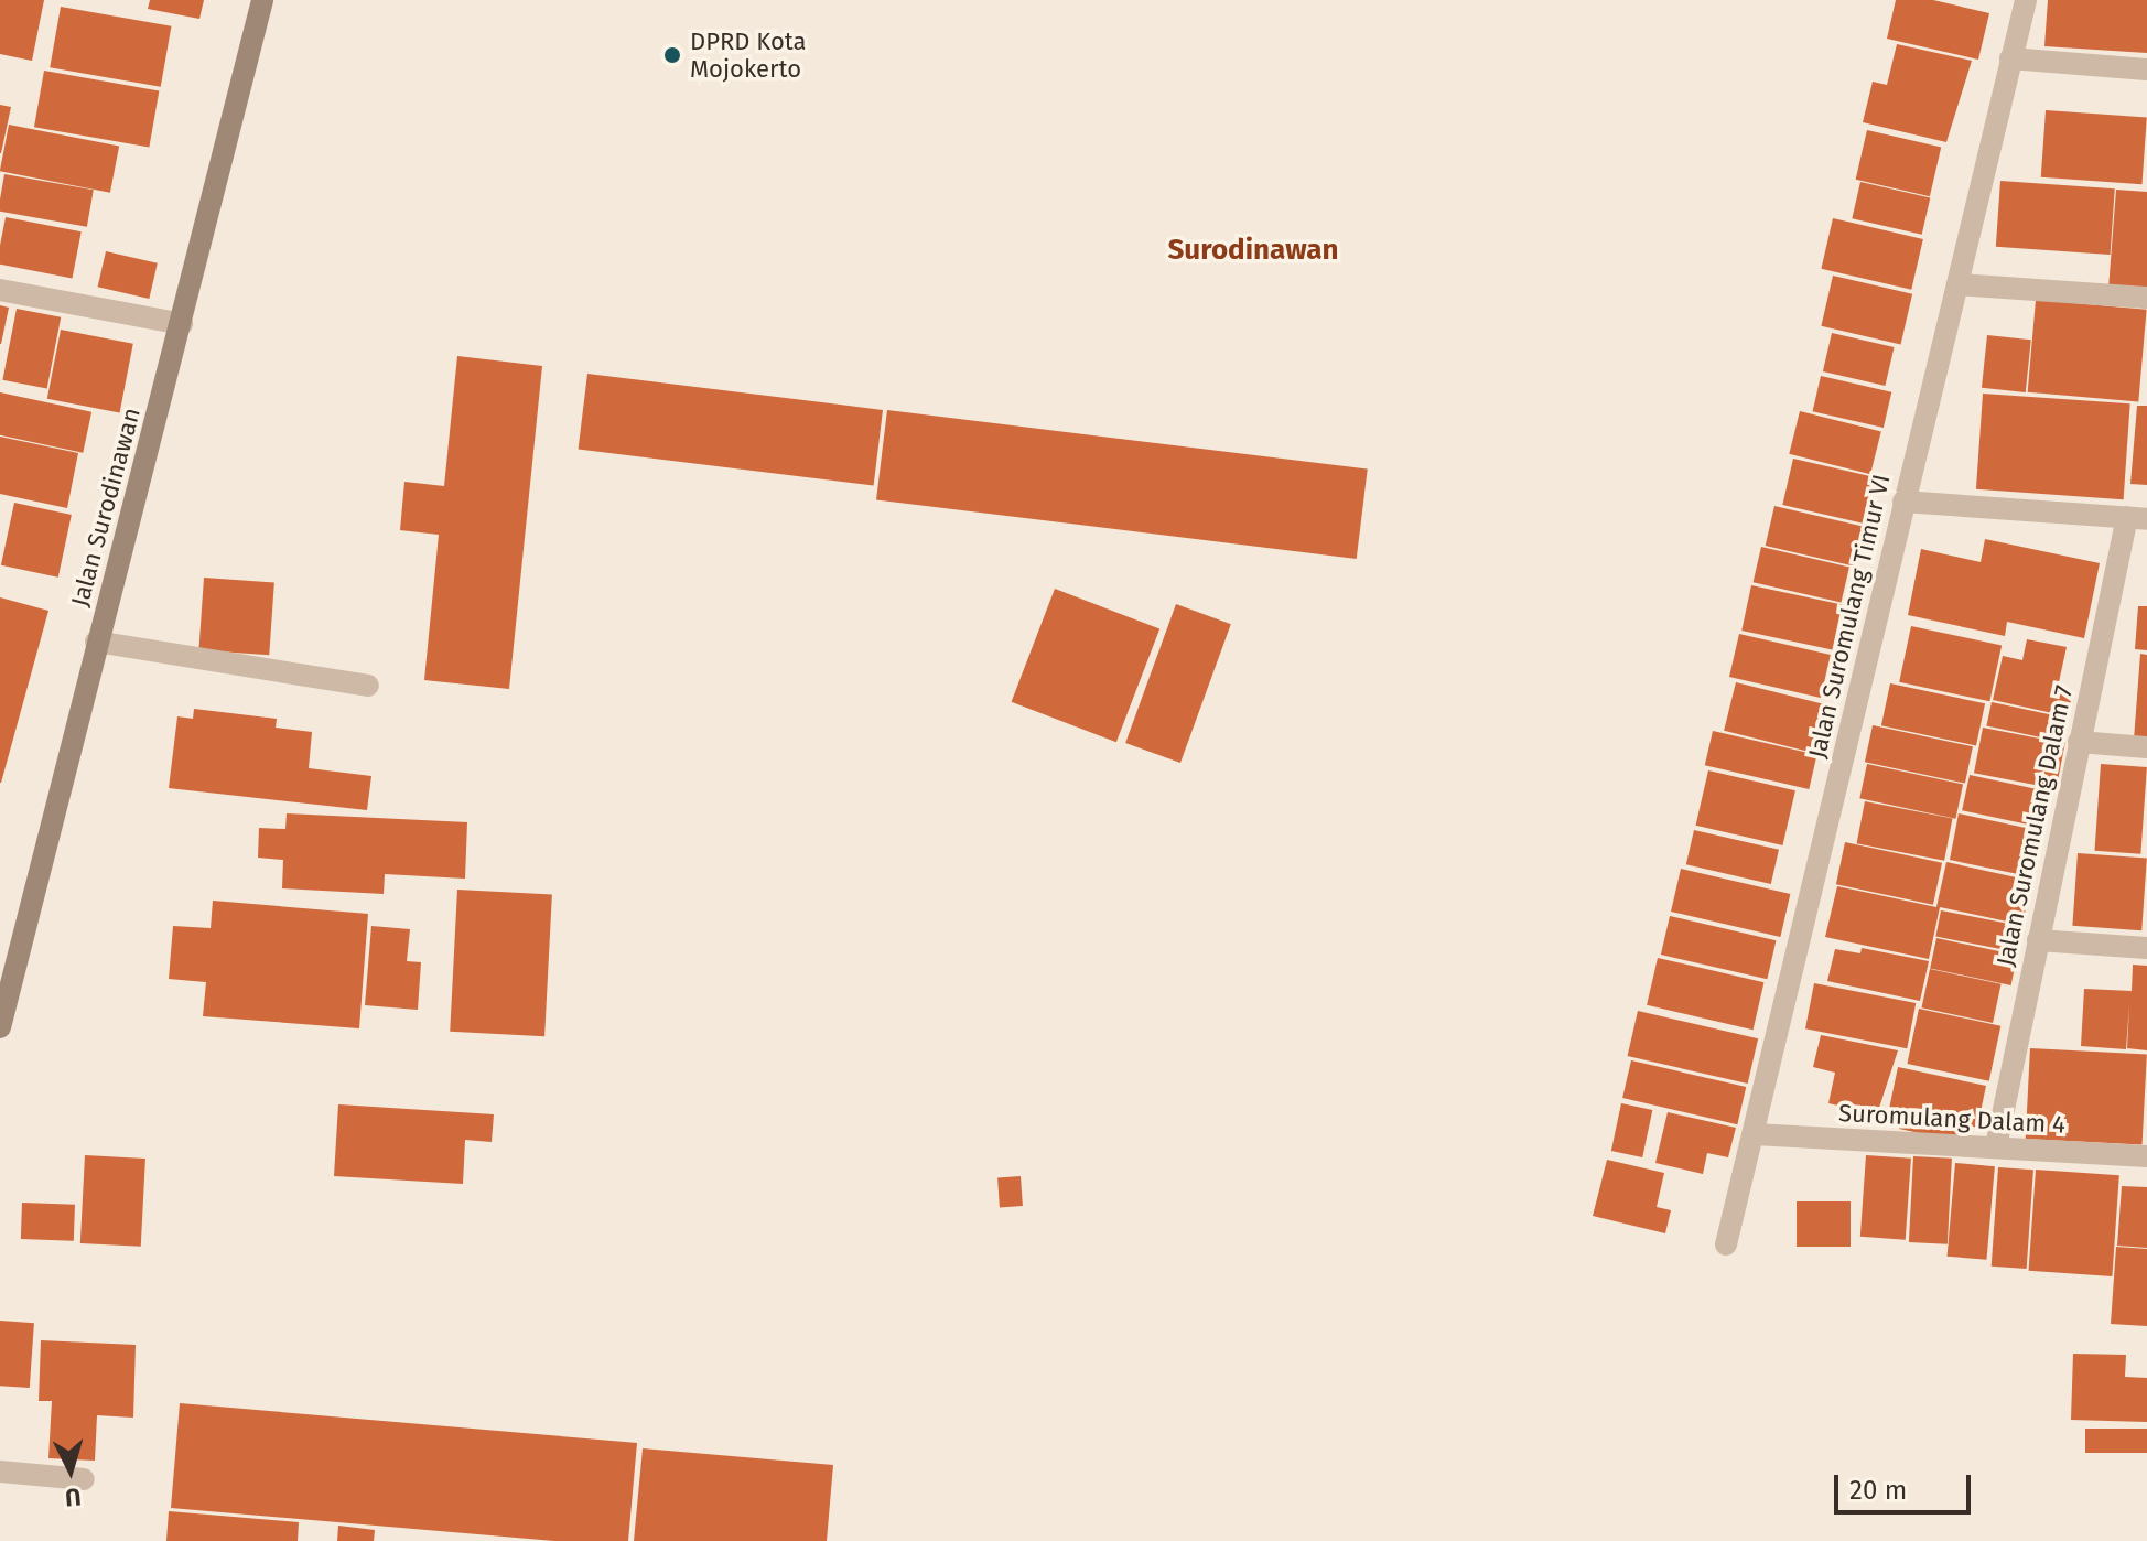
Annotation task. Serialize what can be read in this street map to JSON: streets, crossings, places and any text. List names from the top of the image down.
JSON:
{
  "streets": {
    "main road": ["Jalan Surodinawan"],
    "street": ["Jalan Suromulang Timur VI", "Jalan Suromulang Dalam 7", "Suromulang Dalam 4"]
  },
  "crossings": [
    ["Jalan Suromulang Timur VI", "Suromulang Dalam 4"],
    ["Jalan Suromulang Dalam 7", "Suromulang Dalam 4"]
  ],
  "districts": ["Surodinawan"],
  "places": ["DPRD Kota Mojokerto"],
  "scale_bar": "20 m",
  "north": "bottom"
}
